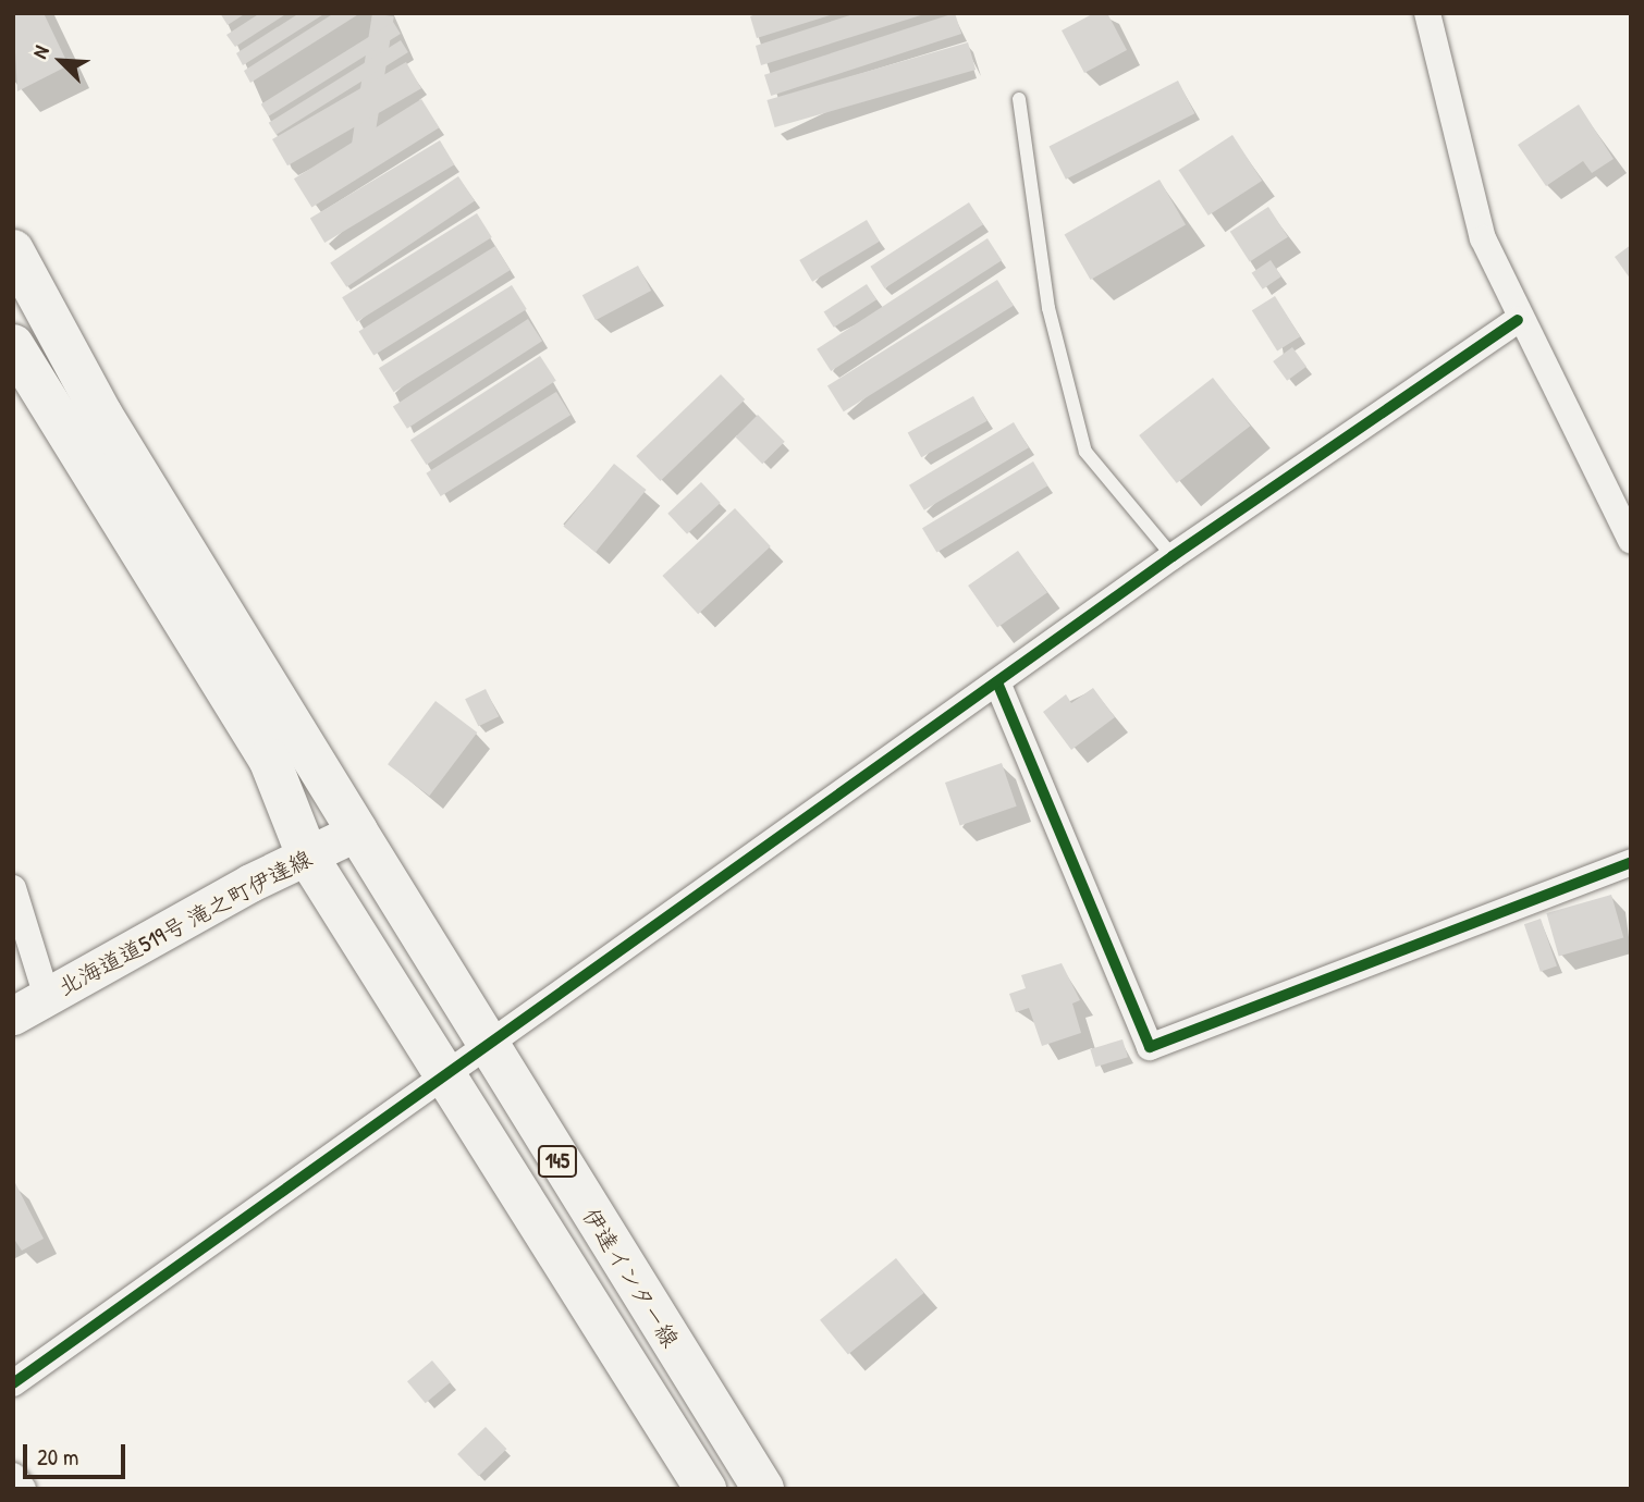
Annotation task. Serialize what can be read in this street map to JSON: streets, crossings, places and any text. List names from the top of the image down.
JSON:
{
  "streets": {
    "main road": ["北海道道519号 滝之町伊達線", "145", "伊達インター線"]
  },
  "crossings": [
    ["北海道道519号 滝之町伊達線", "145"],
    ["北海道道519号 滝之町伊達線", "伊達インター線"]
  ],
  "scale_bar": "20 m",
  "north": "top left"
}
